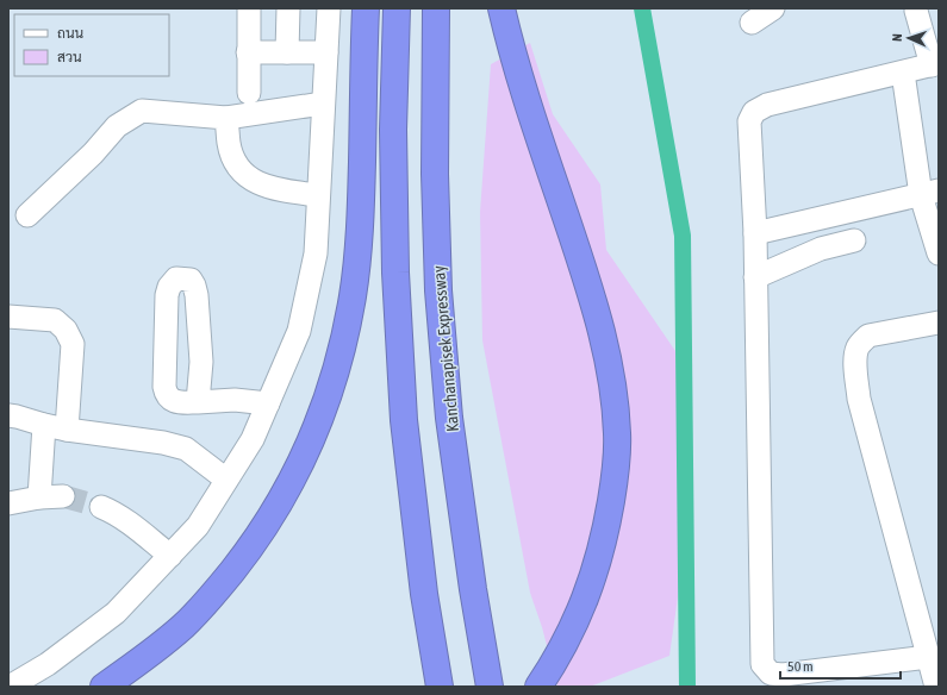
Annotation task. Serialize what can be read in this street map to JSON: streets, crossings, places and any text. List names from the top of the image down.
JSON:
{
  "streets": {
    "highway": ["Kanchanapisek Expressway"]
  },
  "legend": ["ถนน", "สวน"],
  "scale_bar": "50 m",
  "north": "left"
}
